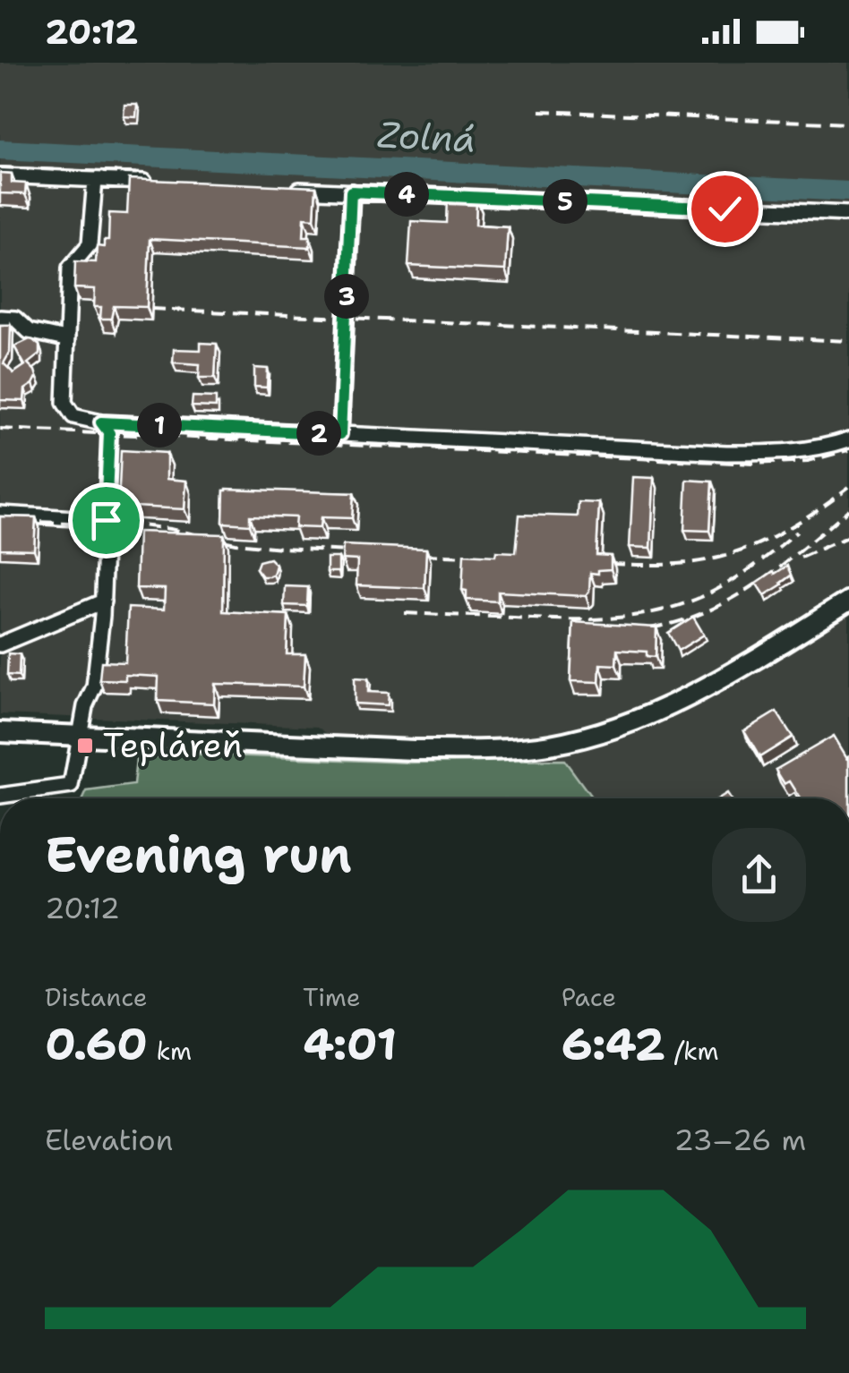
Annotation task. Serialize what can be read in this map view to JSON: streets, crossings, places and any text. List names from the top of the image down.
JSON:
{
  "water": ["Zolná"],
  "places": {
    "transit": ["Tepláreň"]
  },
  "page": {
    "status": "20:12",
    "pins": [
      "4",
      "5",
      "3",
      "1",
      "2"
    ],
    "heading": ["Evening run", "20:12"],
    "stats": [
      ["Distance", "0.60 km"],
      ["Time", "4:01"],
      ["Pace", "6:42 /km"]
    ],
    "chart": ["Elevation", "23–26 m"]
  }
}
